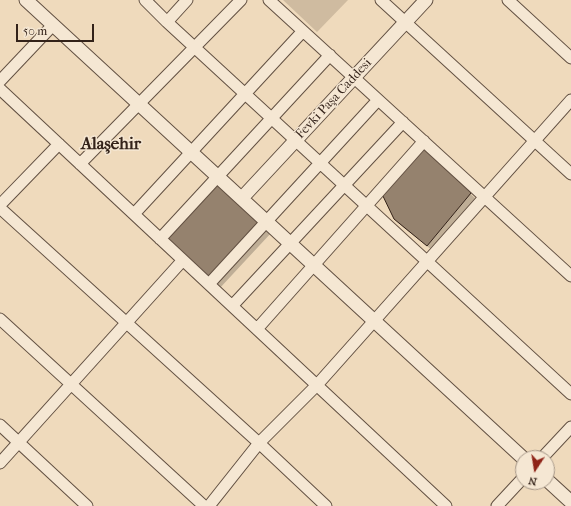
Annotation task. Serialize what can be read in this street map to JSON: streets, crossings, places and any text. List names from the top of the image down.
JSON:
{
  "streets": {
    "street": ["Fevki Paşa Caddesi"]
  },
  "districts": ["Alaşehir"],
  "scale_bar": "50 m",
  "north": "bottom"
}
